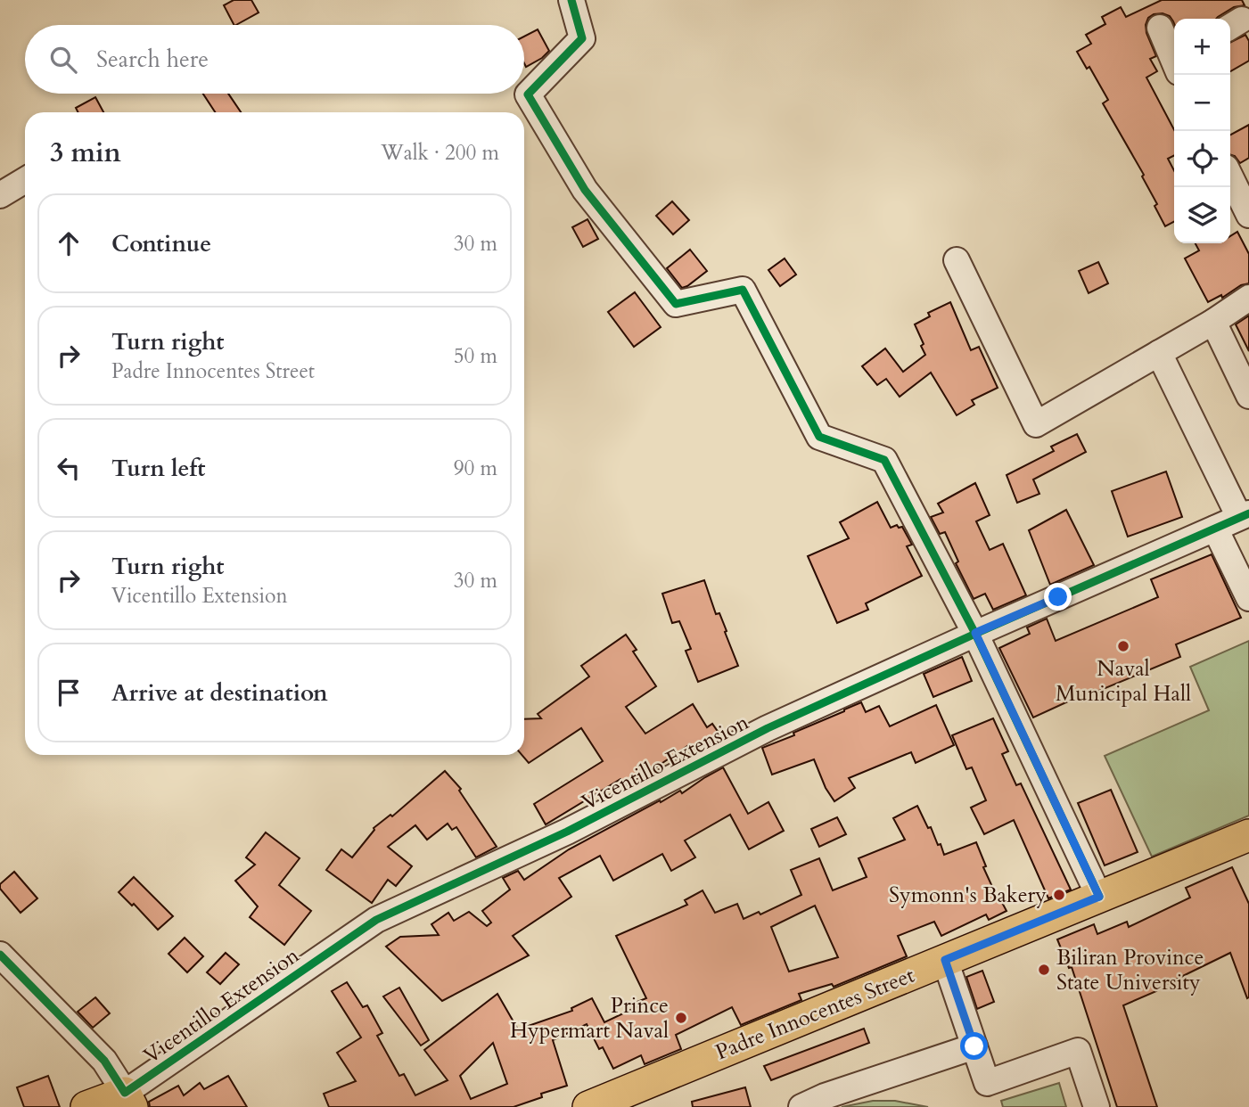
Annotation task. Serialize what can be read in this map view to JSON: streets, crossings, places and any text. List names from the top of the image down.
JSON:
{
  "streets": {
    "main road": ["Vicentillo Extension", "Padre Innocentes Street"]
  },
  "places": [
    "Naval Municipal Hall",
    "Symonn's Bakery",
    "Biliran Province State University",
    "Prince Hypermart Naval"
  ],
  "page": {
    "map_buttons": ["+", "−"],
    "search": "Search here",
    "heading": ["3 min", "Walk · 200 m"],
    "list": [
      ["Continue", "30 m"],
      ["Turn right", "Padre Innocentes Street", "50 m"],
      ["Turn left", "90 m"],
      ["Turn right", "Vicentillo Extension", "30 m"],
      "Arrive at destination"
    ]
  }
}
